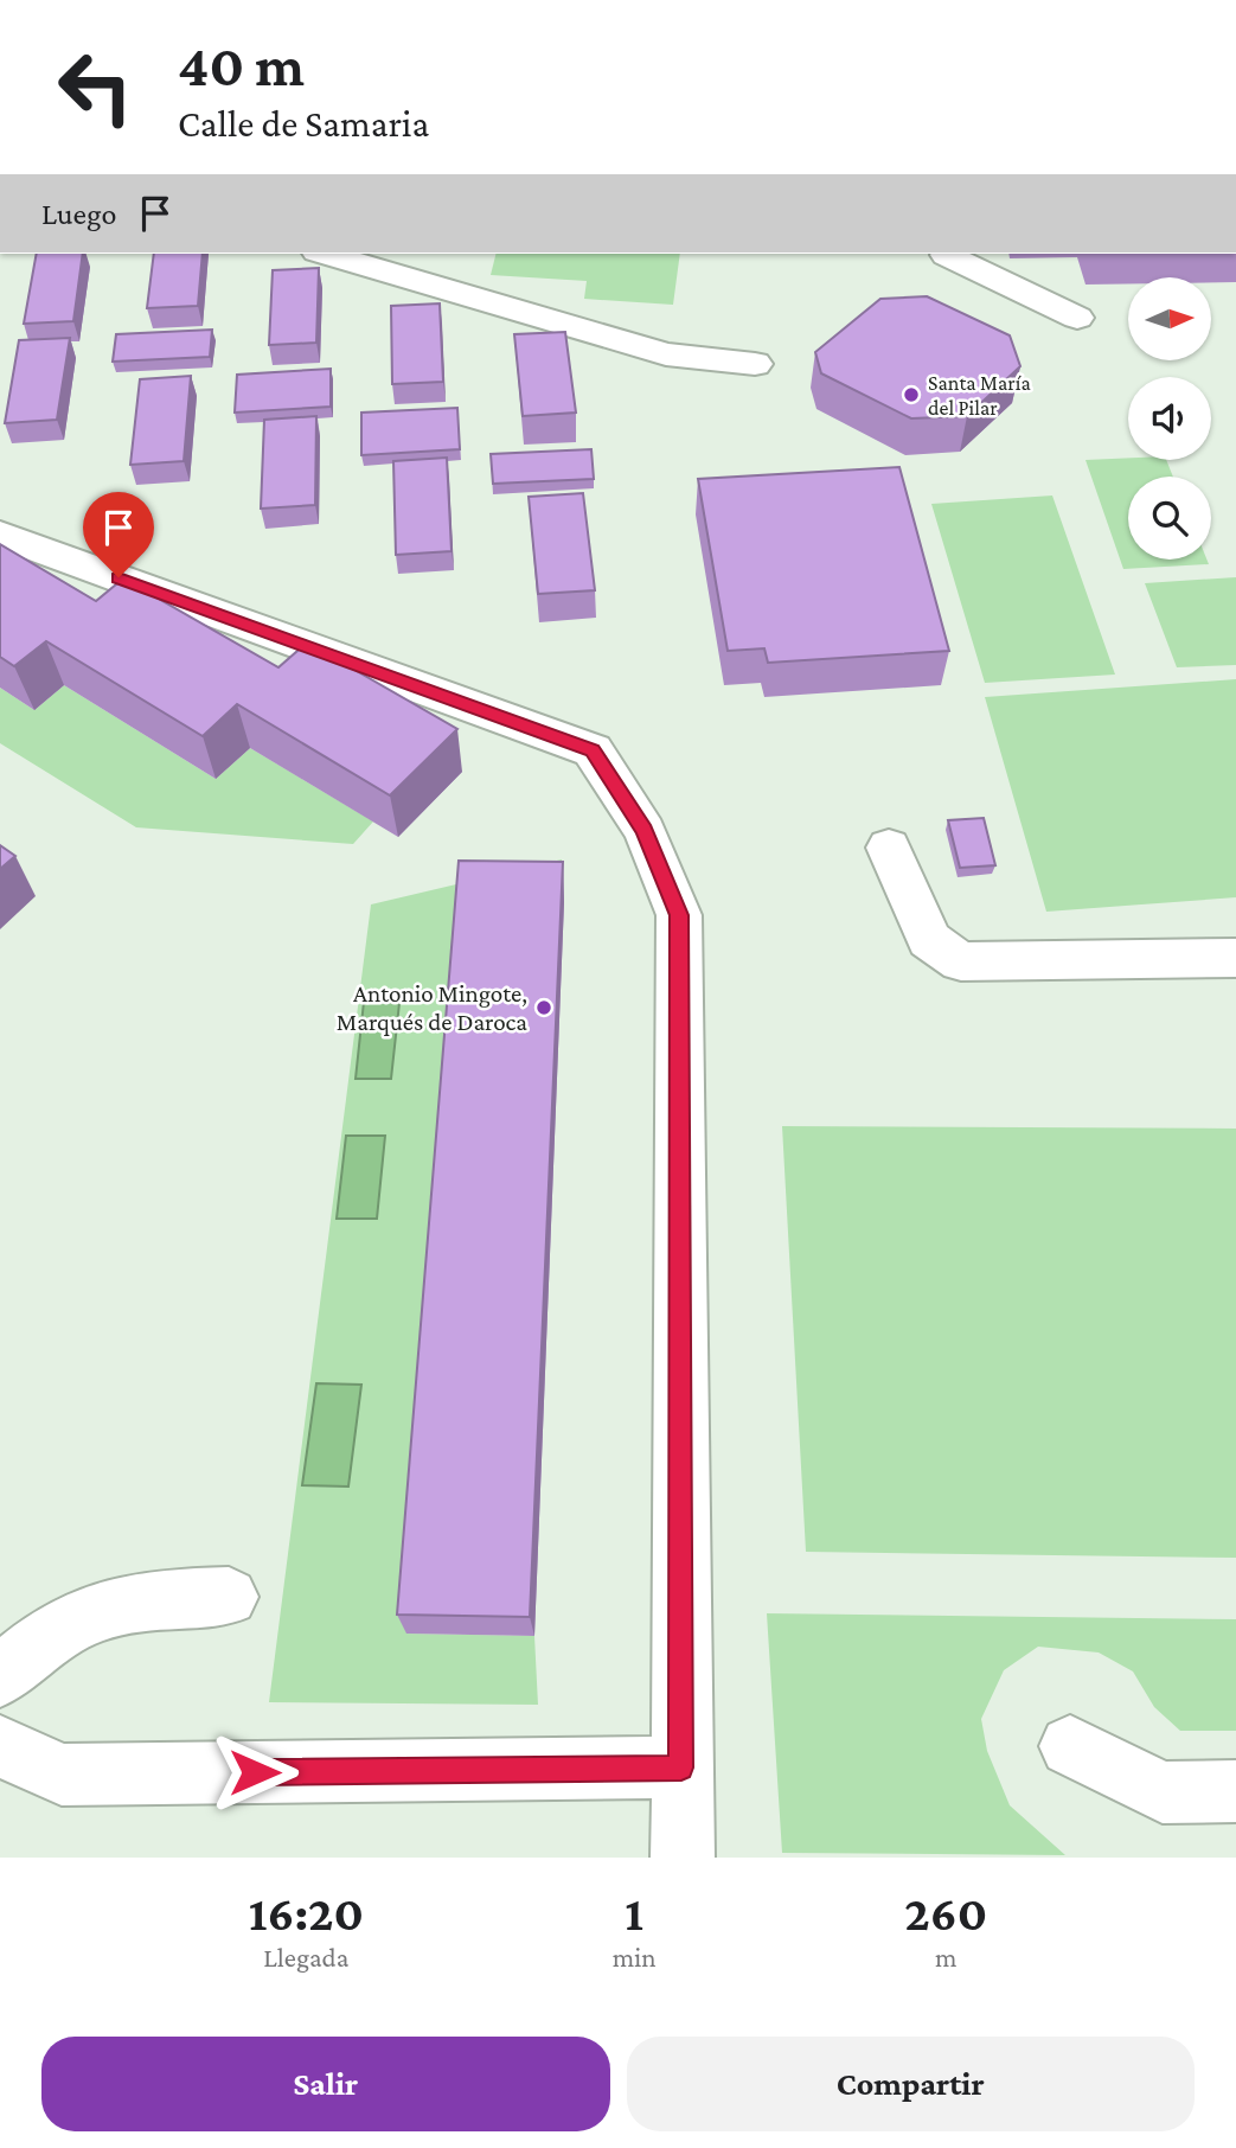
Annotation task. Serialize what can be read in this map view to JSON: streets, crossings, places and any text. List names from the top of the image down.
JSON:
{
  "places": ["Santa María del Pilar", "Antonio Mingote, Marqués de Daroca"],
  "north": "right",
  "page": {
    "turn": ["40 m", "Calle de Samaria"],
    "then": "Luego",
    "eta": [
      "16:20",
      "Llegada",
      "1",
      "min",
      "260",
      "m"
    ],
    "buttons": ["Salir", "Compartir"]
  }
}
